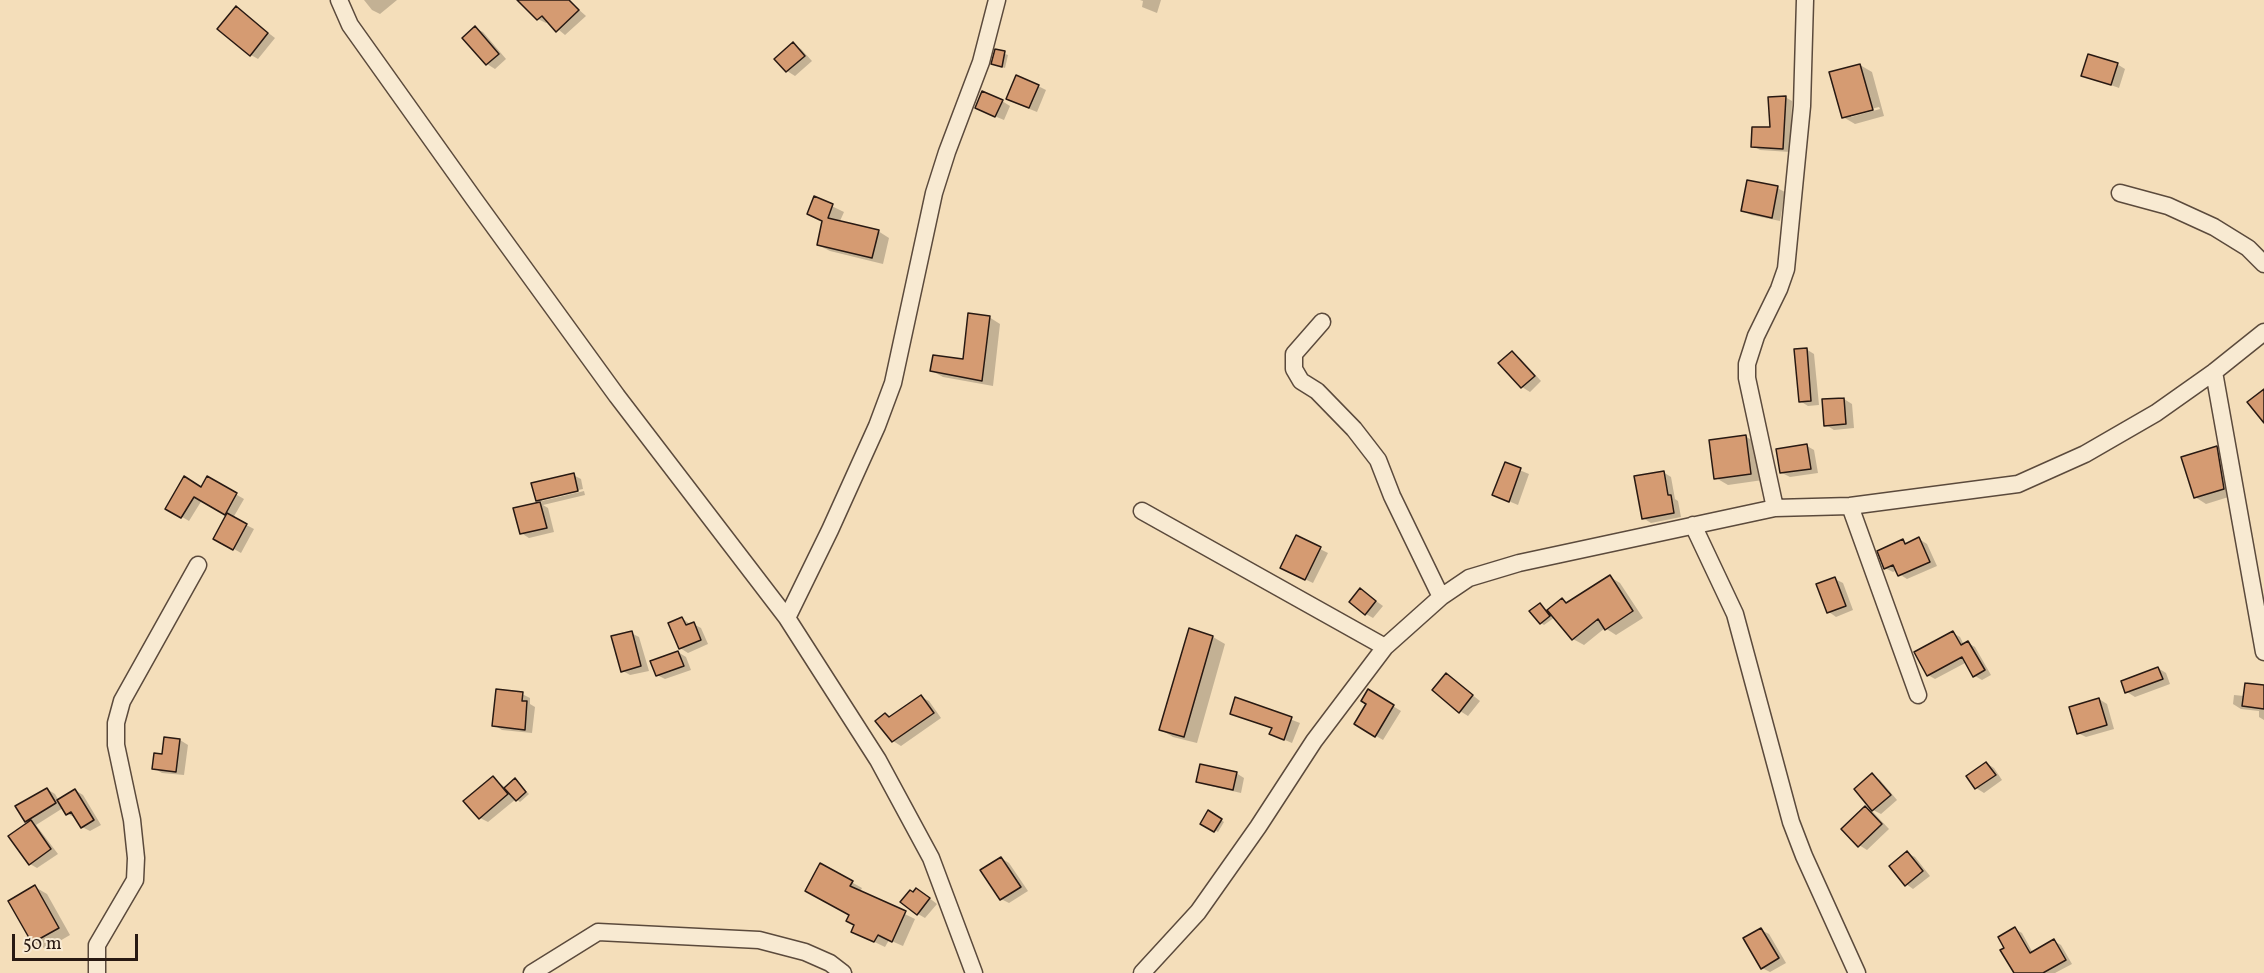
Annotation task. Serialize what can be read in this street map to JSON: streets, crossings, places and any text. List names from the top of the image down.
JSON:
{
  "scale_bar": "50 m"
}
